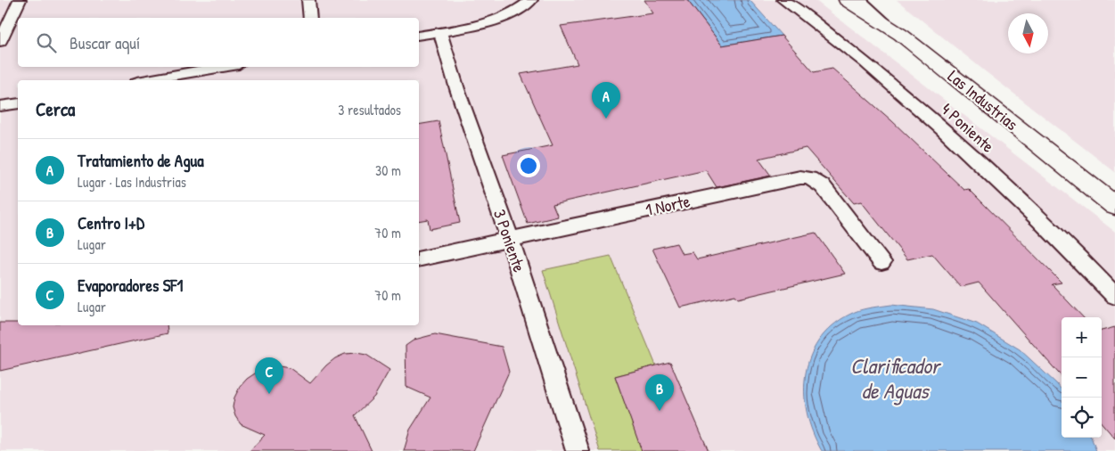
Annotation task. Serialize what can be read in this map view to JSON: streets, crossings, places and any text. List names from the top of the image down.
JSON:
{
  "streets": {
    "street": ["Las Industrias"],
    "lane": ["4 Poniente", "1 Norte", "3 Poniente"]
  },
  "crossings": [
    ["1 Norte", "3 Poniente"]
  ],
  "water": ["Clarificador de Aguas"],
  "north": "bottom",
  "page": {
    "search": "Buscar aquí",
    "heading": ["Cerca", "3 resultados"],
    "pins": ["A", "C", "B"],
    "list": [
      {
        "mark": "A",
        "name": "Tratamiento de Agua",
        "note": "Lugar · Las Industrias",
        "value": "30 m"
      },
      {
        "mark": "B",
        "name": "Centro I+D",
        "note": "Lugar",
        "value": "70 m"
      },
      {
        "mark": "C",
        "name": "Evaporadores SF1",
        "note": "Lugar",
        "value": "70 m"
      }
    ],
    "map_buttons": ["+", "−"]
  }
}
